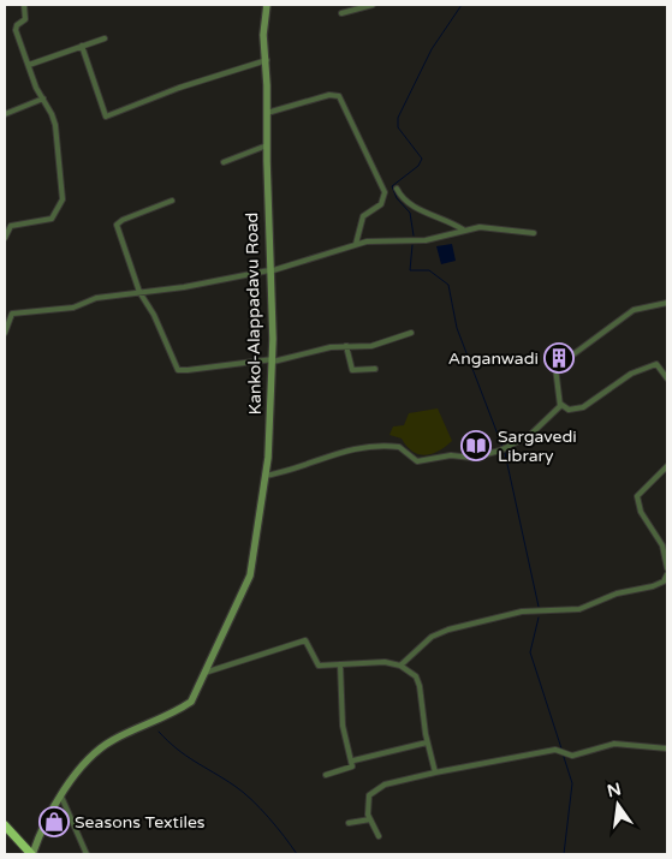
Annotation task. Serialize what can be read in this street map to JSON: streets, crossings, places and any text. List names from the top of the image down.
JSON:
{
  "streets": {
    "main road": ["Kankol-Alappadavu Road"]
  },
  "places": {
    "building": ["Anganwadi"],
    "library": ["Sargavedi Library"],
    "shop": ["Seasons Textiles"]
  },
  "north": "top"
}
